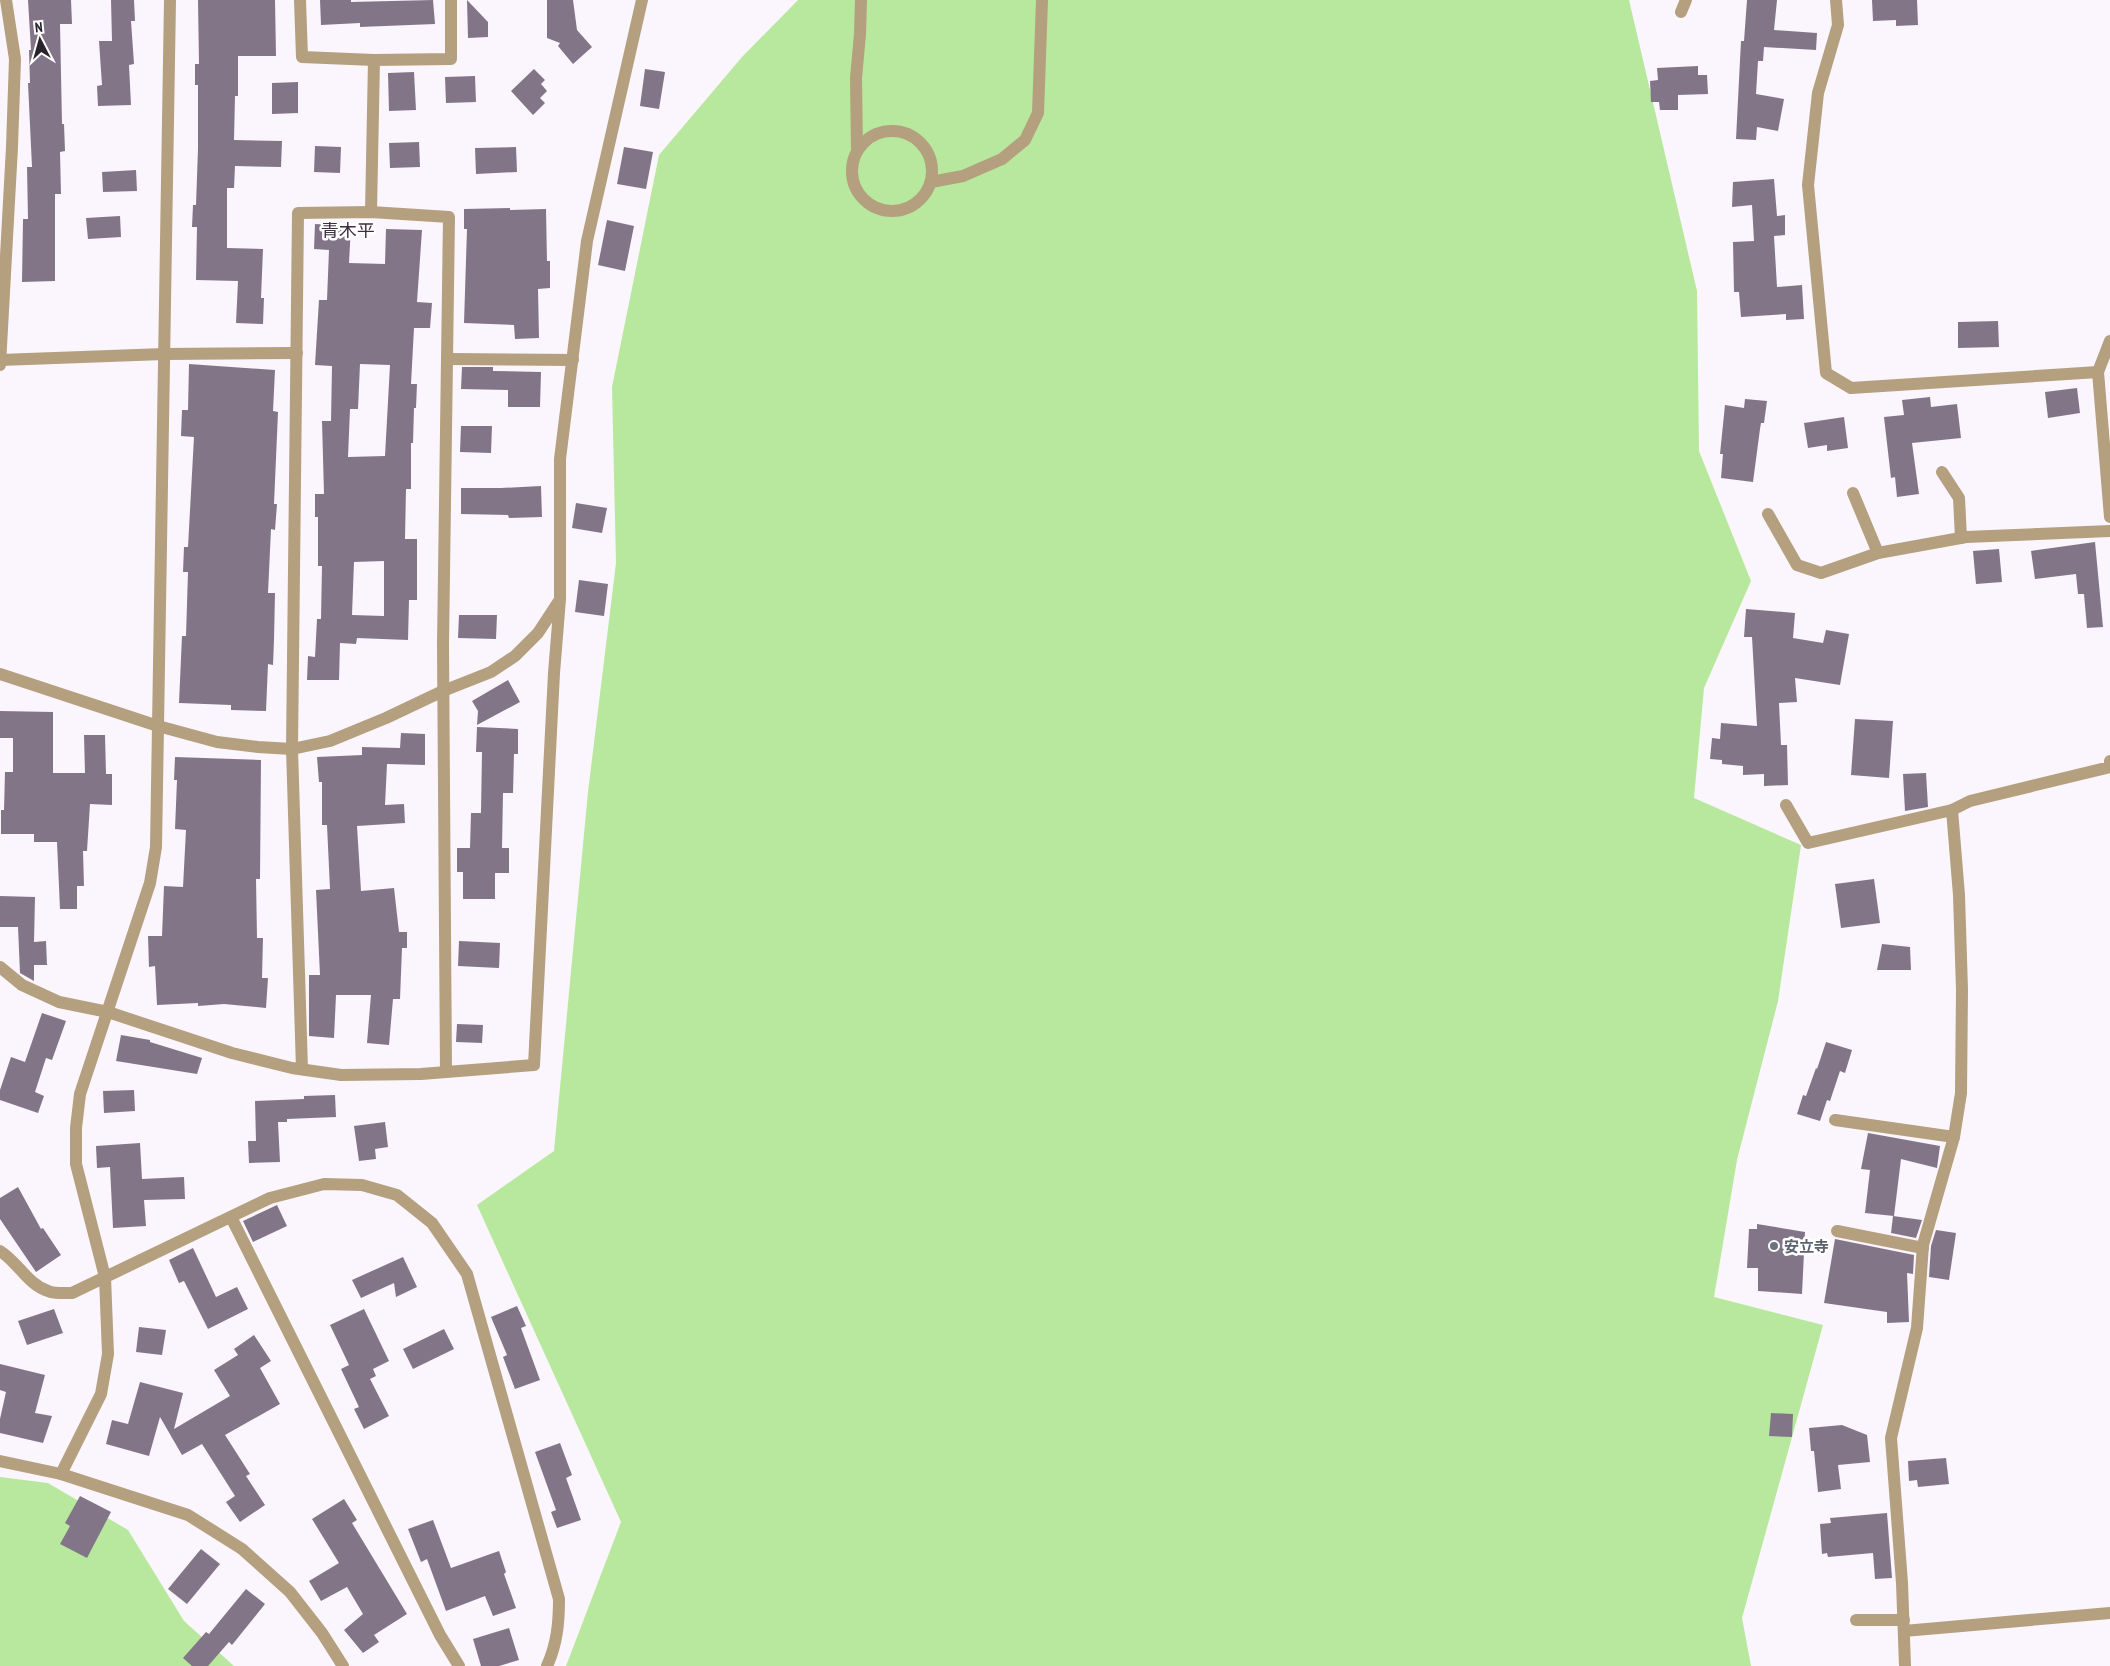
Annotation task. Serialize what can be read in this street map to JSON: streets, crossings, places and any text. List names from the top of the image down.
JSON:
{
  "districts": ["青木平"],
  "places": ["安立寺"],
  "north": "top"
}
